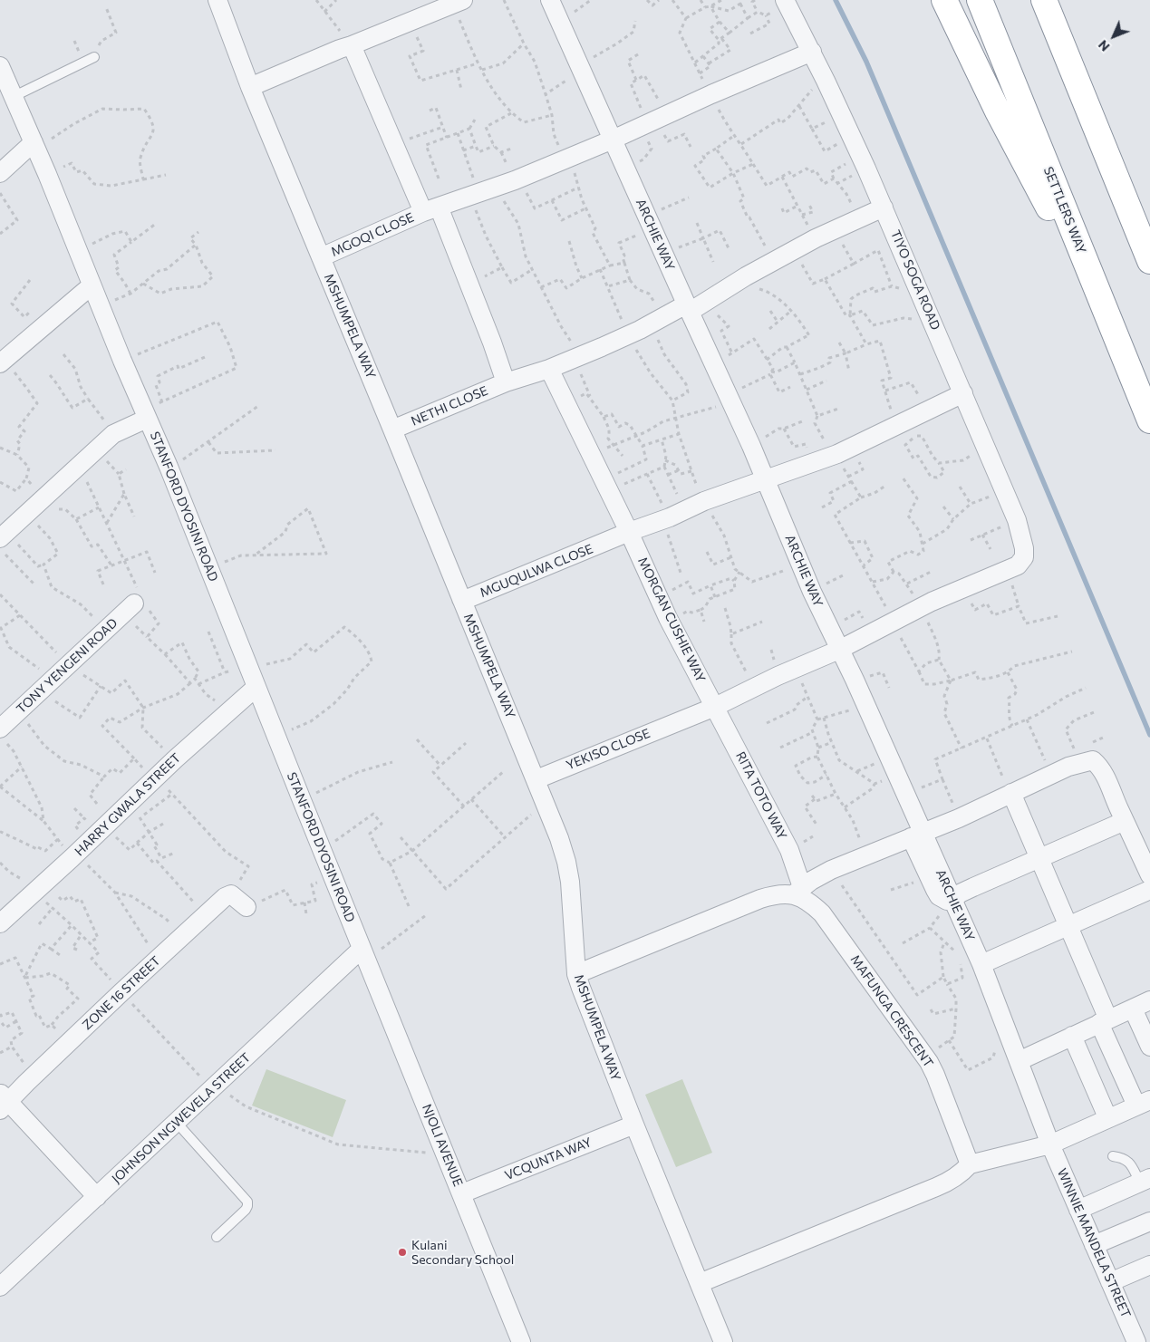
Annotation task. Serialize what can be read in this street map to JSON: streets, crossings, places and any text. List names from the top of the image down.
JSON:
{
  "streets": {
    "highway": ["SETTLERS WAY"],
    "street": [
      "MGOQI CLOSE",
      "ARCHIE WAY",
      "TIYO SOGA ROAD",
      "MSHUMPELA WAY",
      "NETHI CLOSE",
      "STANFORD DYOSINI ROAD",
      "MGUQULWA CLOSE",
      "MORGAN CUSHIE WAY",
      "TONY YENGENI ROAD",
      "YEKISO CLOSE",
      "RITA TOTO WAY",
      "HARRY GWALA STREET",
      "ZONE 16 STREET",
      "MAFUNGA CRESCENT",
      "JOHNSON NGWEVELA STREET",
      "NJOLI AVENUE",
      "VCQUNTA WAY",
      "WINNIE MANDELA STREET"
    ]
  },
  "crossings": [
    ["MGOQI CLOSE", "ARCHIE WAY"],
    ["MGOQI CLOSE", "TIYO SOGA ROAD"],
    ["MGOQI CLOSE", "MSHUMPELA WAY"],
    ["ARCHIE WAY", "NETHI CLOSE"],
    ["ARCHIE WAY", "MGUQULWA CLOSE"],
    ["ARCHIE WAY", "YEKISO CLOSE"],
    ["ARCHIE WAY", "WINNIE MANDELA STREET"],
    ["TIYO SOGA ROAD", "NETHI CLOSE"],
    ["TIYO SOGA ROAD", "MGUQULWA CLOSE"],
    ["TIYO SOGA ROAD", "YEKISO CLOSE"],
    ["MSHUMPELA WAY", "NETHI CLOSE"],
    ["MSHUMPELA WAY", "MGUQULWA CLOSE"],
    ["MSHUMPELA WAY", "YEKISO CLOSE"],
    ["MSHUMPELA WAY", "VCQUNTA WAY"],
    ["NETHI CLOSE", "MORGAN CUSHIE WAY"],
    ["STANFORD DYOSINI ROAD", "HARRY GWALA STREET"],
    ["STANFORD DYOSINI ROAD", "JOHNSON NGWEVELA STREET"],
    ["STANFORD DYOSINI ROAD", "NJOLI AVENUE"],
    ["MGUQULWA CLOSE", "MORGAN CUSHIE WAY"],
    ["MORGAN CUSHIE WAY", "YEKISO CLOSE"],
    ["MORGAN CUSHIE WAY", "RITA TOTO WAY"],
    ["YEKISO CLOSE", "RITA TOTO WAY"],
    ["RITA TOTO WAY", "MAFUNGA CRESCENT"],
    ["JOHNSON NGWEVELA STREET", "NJOLI AVENUE"],
    ["NJOLI AVENUE", "VCQUNTA WAY"]
  ],
  "places": ["Kulani Secondary School"],
  "north": "bottom left"
}
